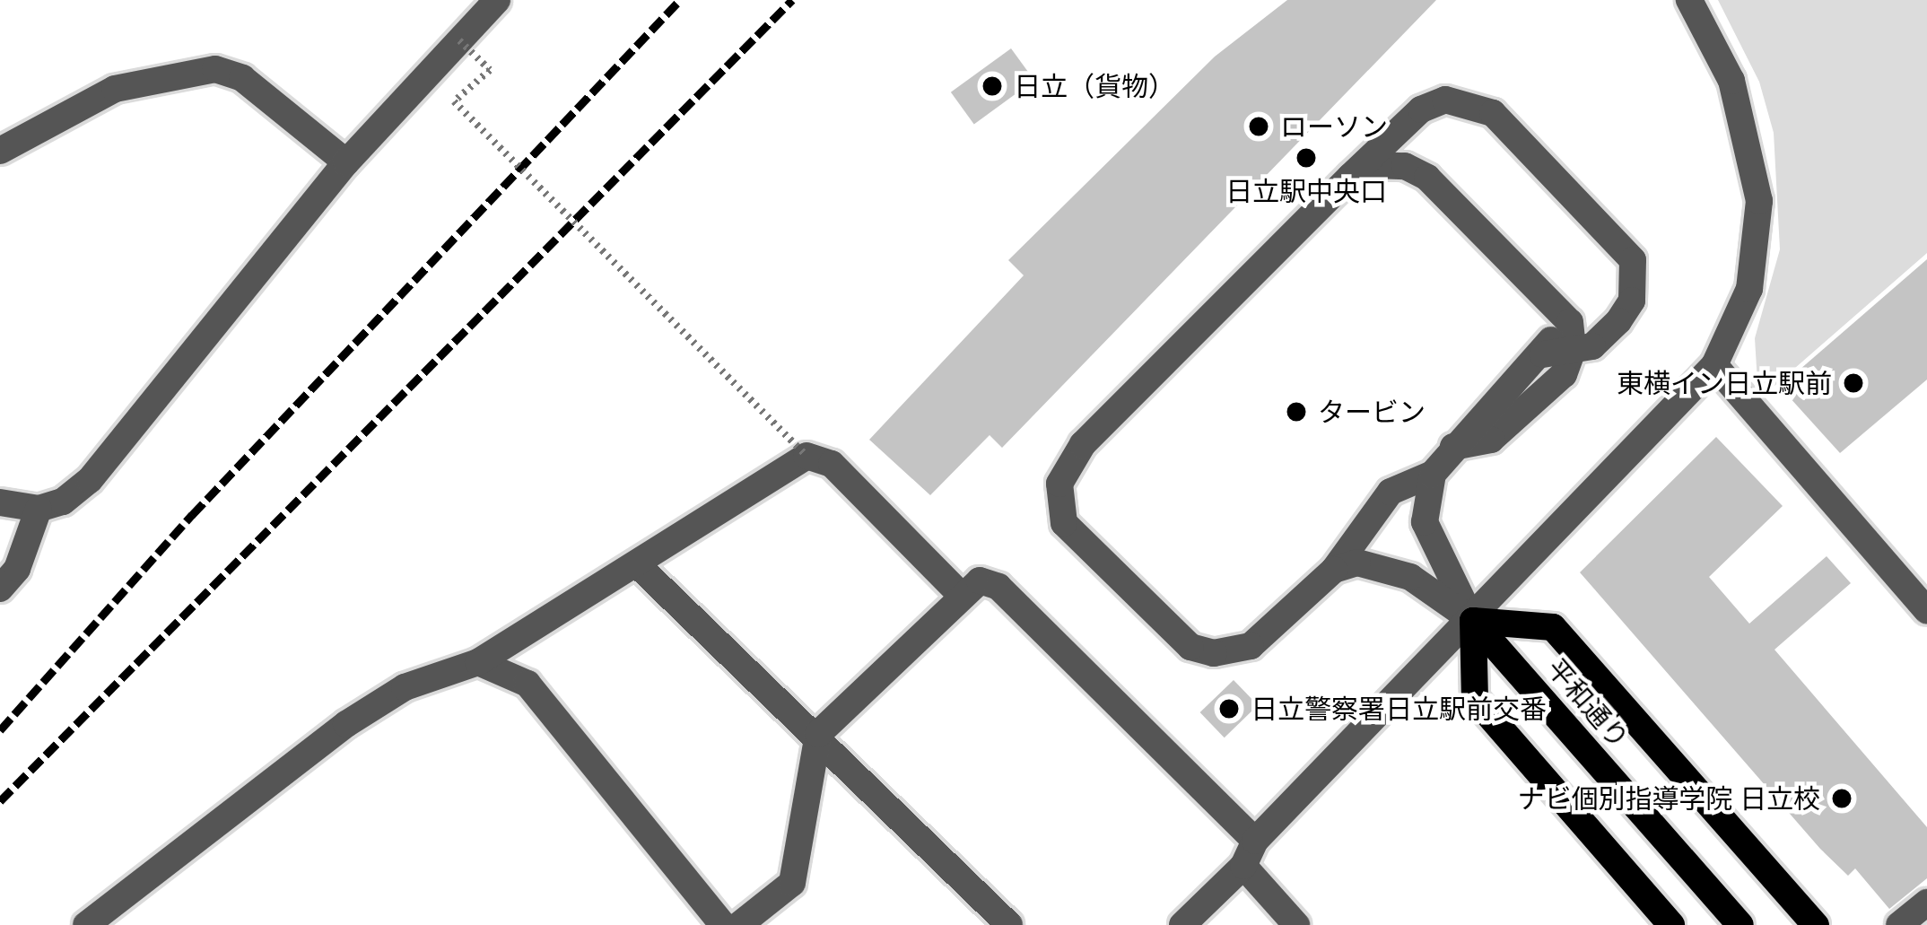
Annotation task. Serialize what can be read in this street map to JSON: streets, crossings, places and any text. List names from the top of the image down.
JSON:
{
  "streets": {
    "main road": ["平和通り"]
  },
  "places": [
    "日立（貨物）",
    "ローソン",
    "日立駅中央口",
    "東横イン日立駅前",
    "タービン",
    "日立警察署日立駅前交番",
    "ナビ個別指導学院 日立校"
  ]
}
